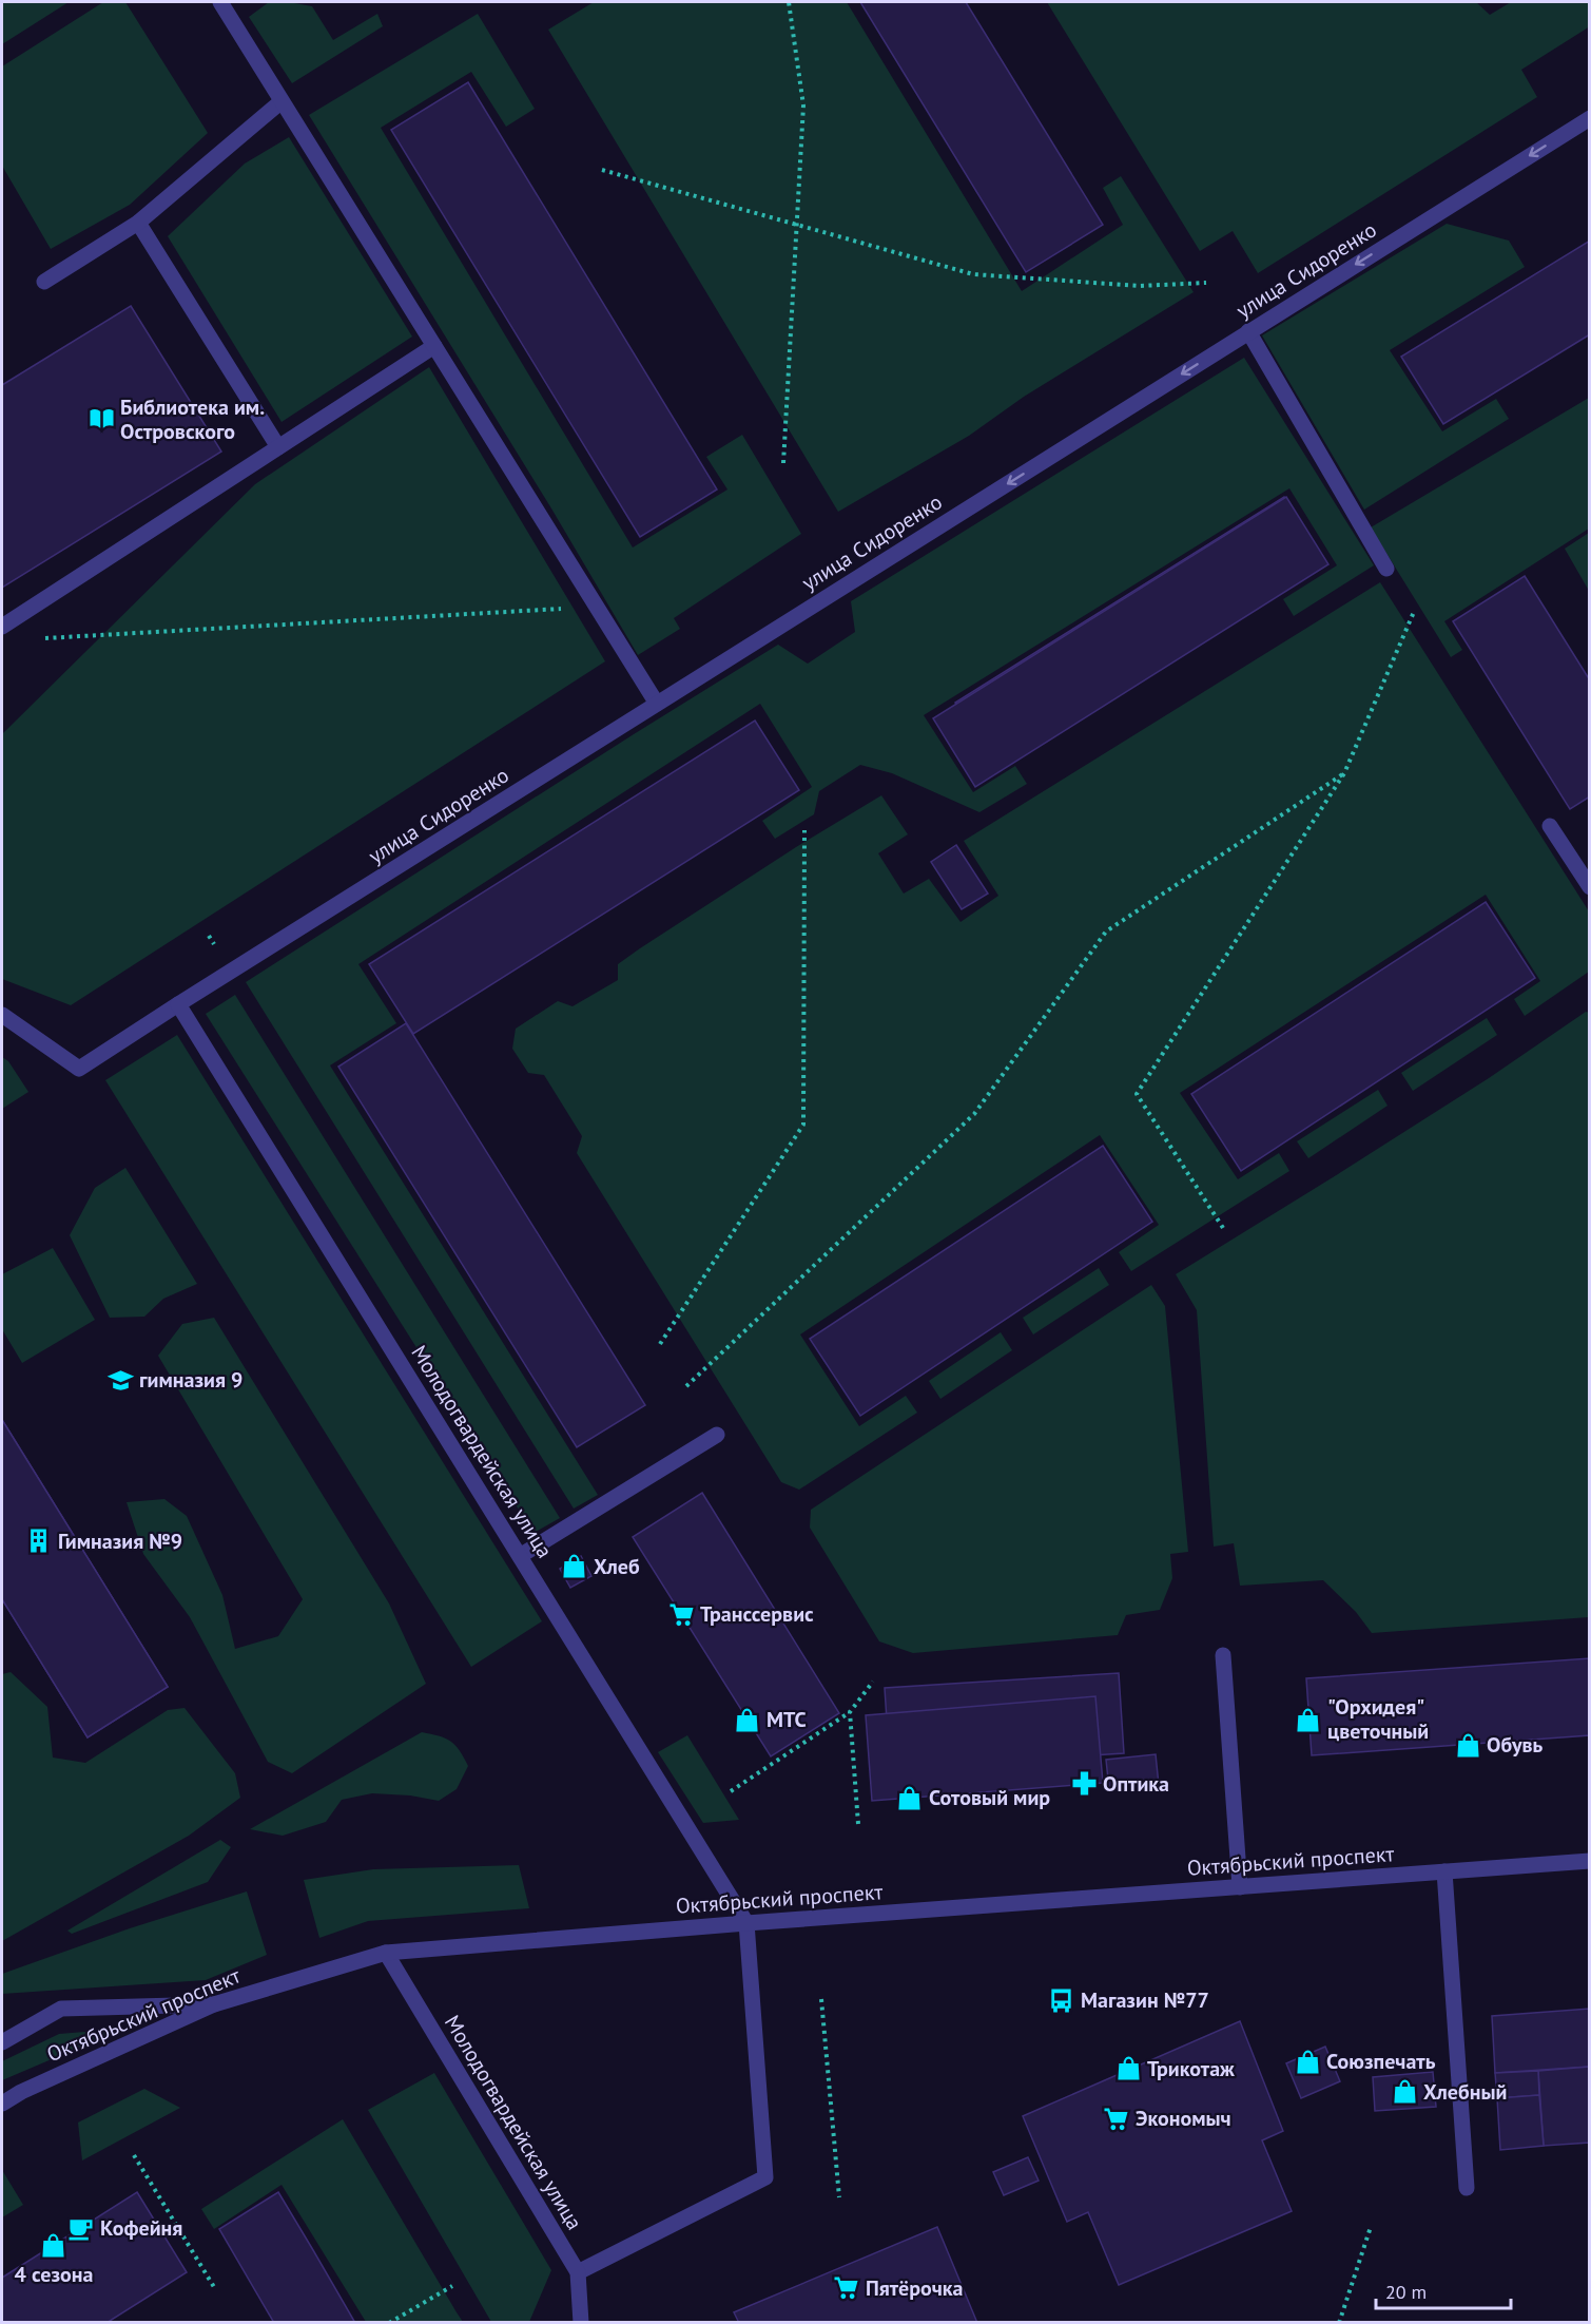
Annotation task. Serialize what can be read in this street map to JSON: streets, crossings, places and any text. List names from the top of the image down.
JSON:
{
  "streets": {
    "street": ["улица Сидоренко", "Молодогвардейская улица", "Октябрьский проспект"]
  },
  "crossings": [
    ["улица Сидоренко", "Молодогвардейская улица"],
    ["Молодогвардейская улица", "Октябрьский проспект"]
  ],
  "one_way": ["улица Сидоренко"],
  "places": {
    "library": ["Библиотека им. Островского"],
    "school or university": ["гимназия 9"],
    "building": ["Гимназия №9"],
    "shop": [
      "Хлеб",
      "МТС",
      "\"Орхидея\" цветочный",
      "Обувь",
      "Сотовый мир",
      "Союзпечать",
      "Трикотаж",
      "Хлебный",
      "4 сезона"
    ],
    "supermarket": ["Транссервис", "Экономыч", "Пятёрочка"],
    "pharmacy": ["Оптика"],
    "bus stop": ["Магазин №77"],
    "cafe": ["Кофейня"]
  },
  "scale_bar": "20 m"
}
